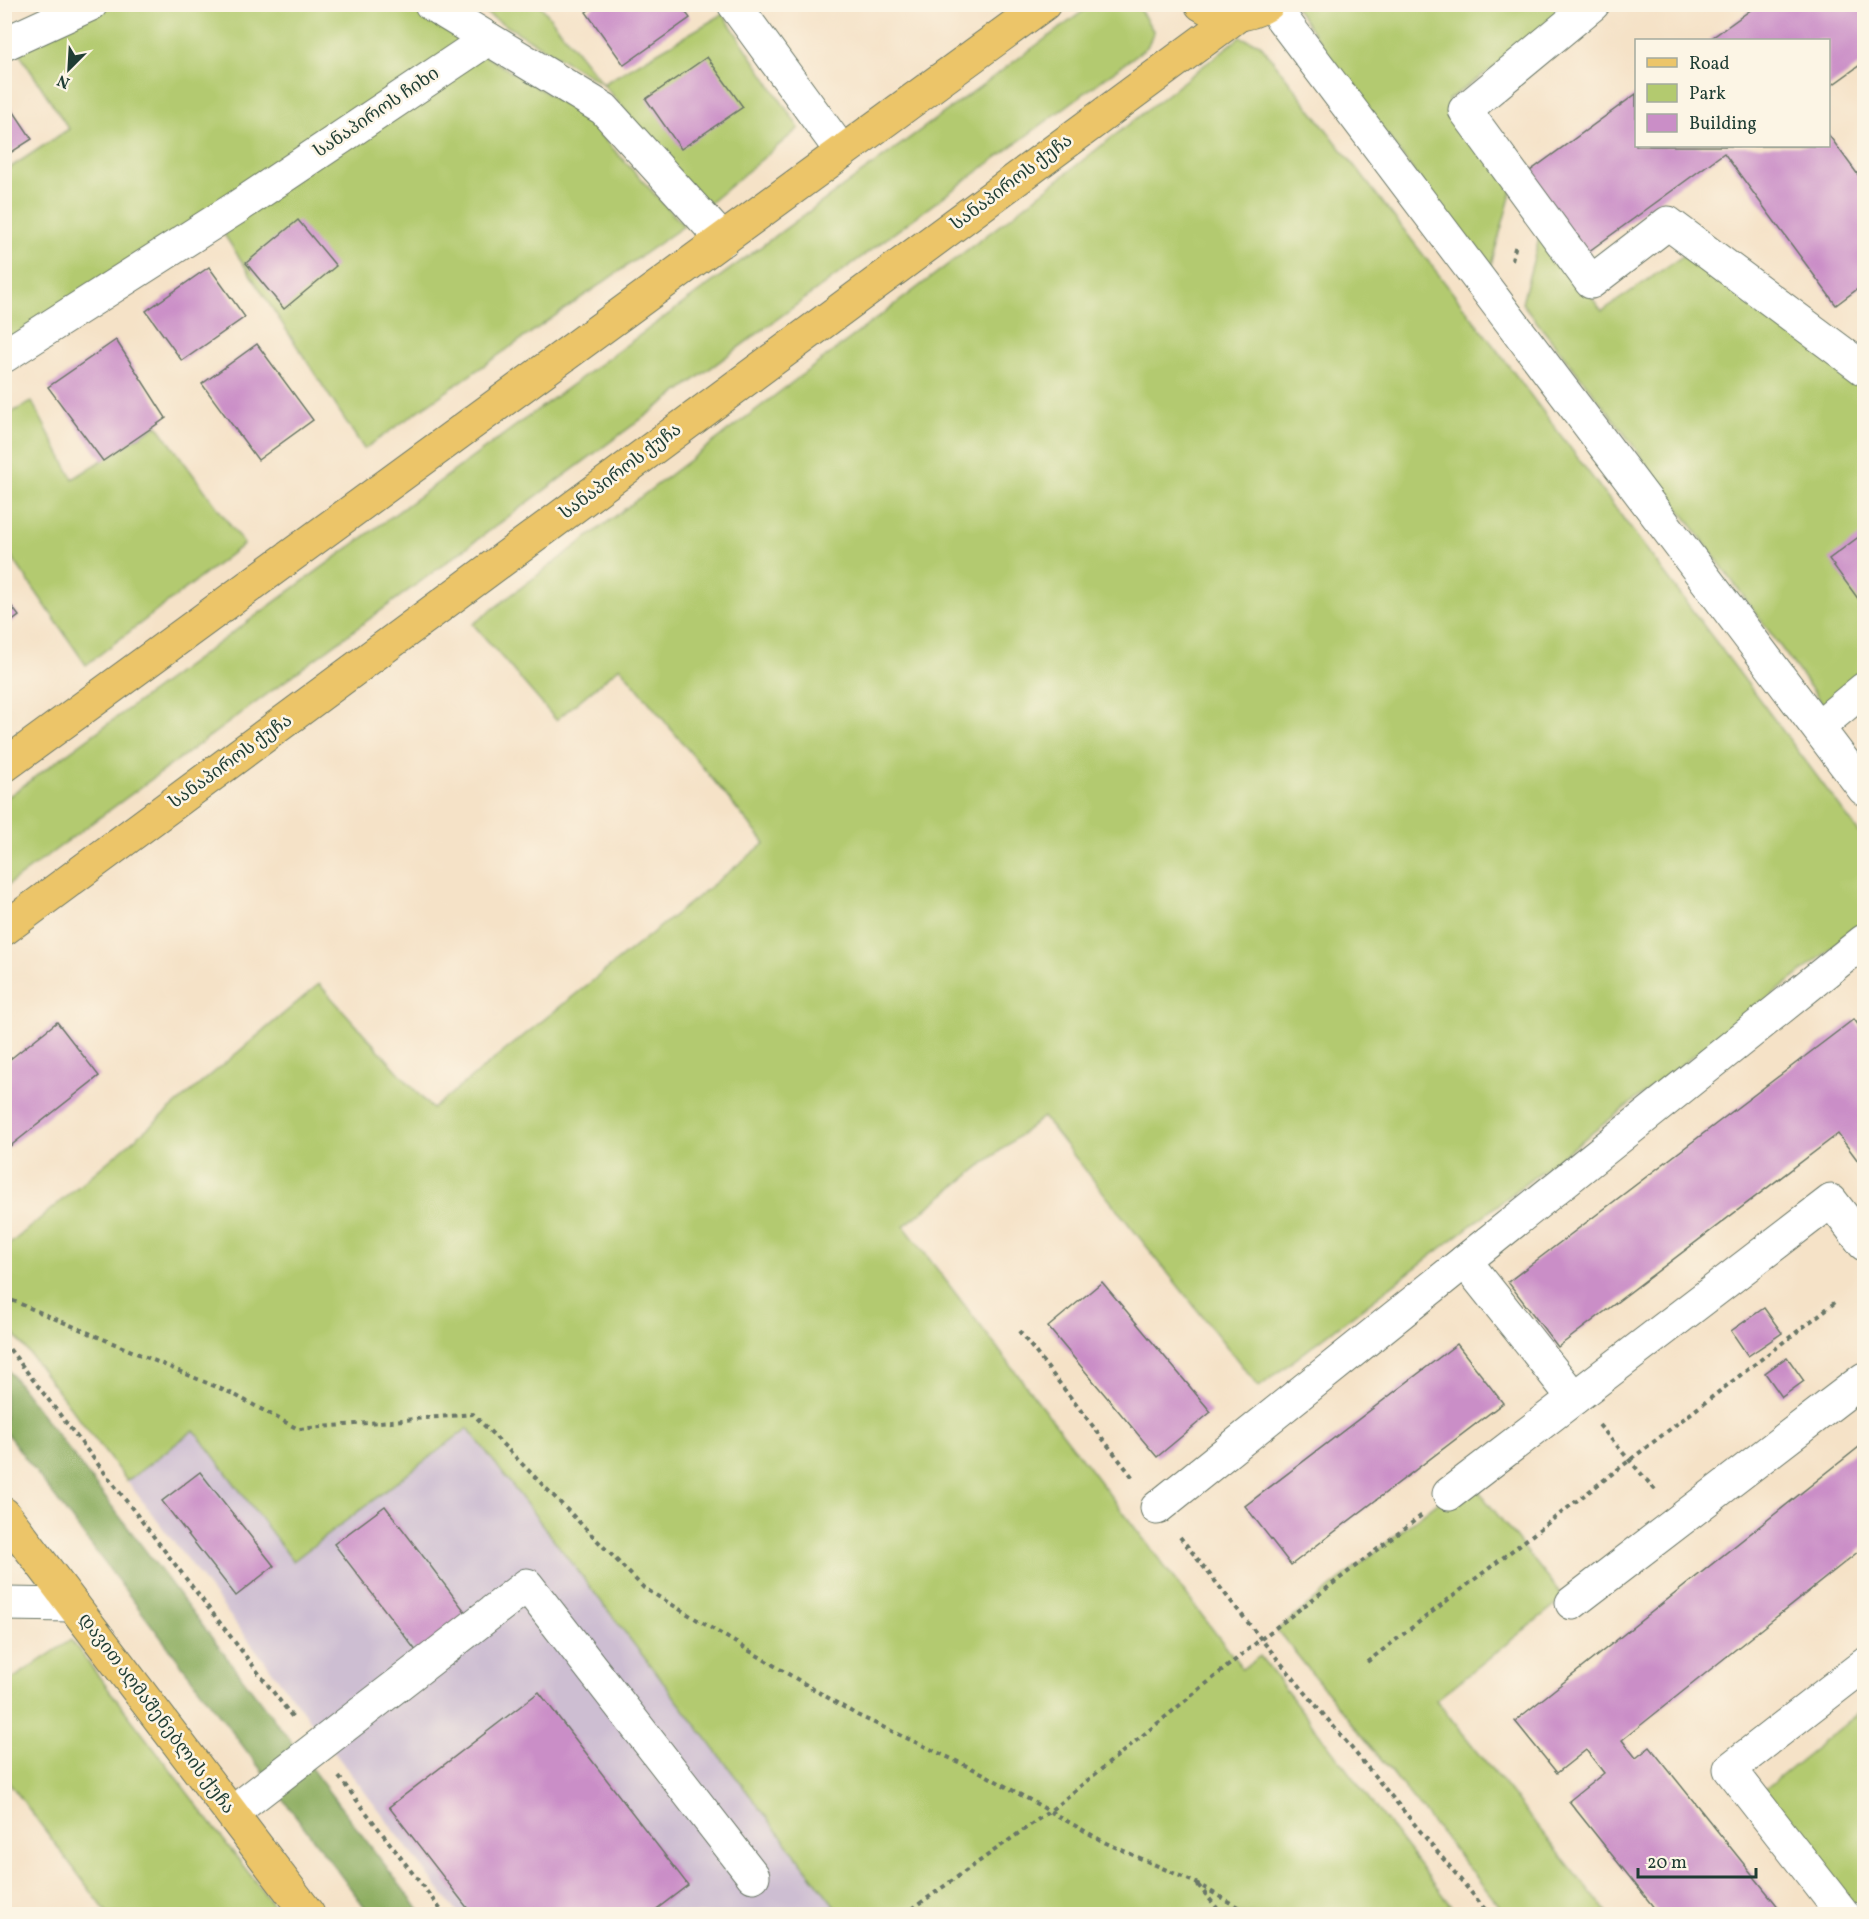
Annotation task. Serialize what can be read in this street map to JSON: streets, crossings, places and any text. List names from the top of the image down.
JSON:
{
  "streets": {
    "main road": ["სანაპიროს ქუჩა", "დავით აღმაშენებლის ქუჩა"],
    "street": ["სანაპიროს ჩიხი"]
  },
  "legend": ["Road", "Park", "Building"],
  "scale_bar": "20 m",
  "north": "bottom left"
}
